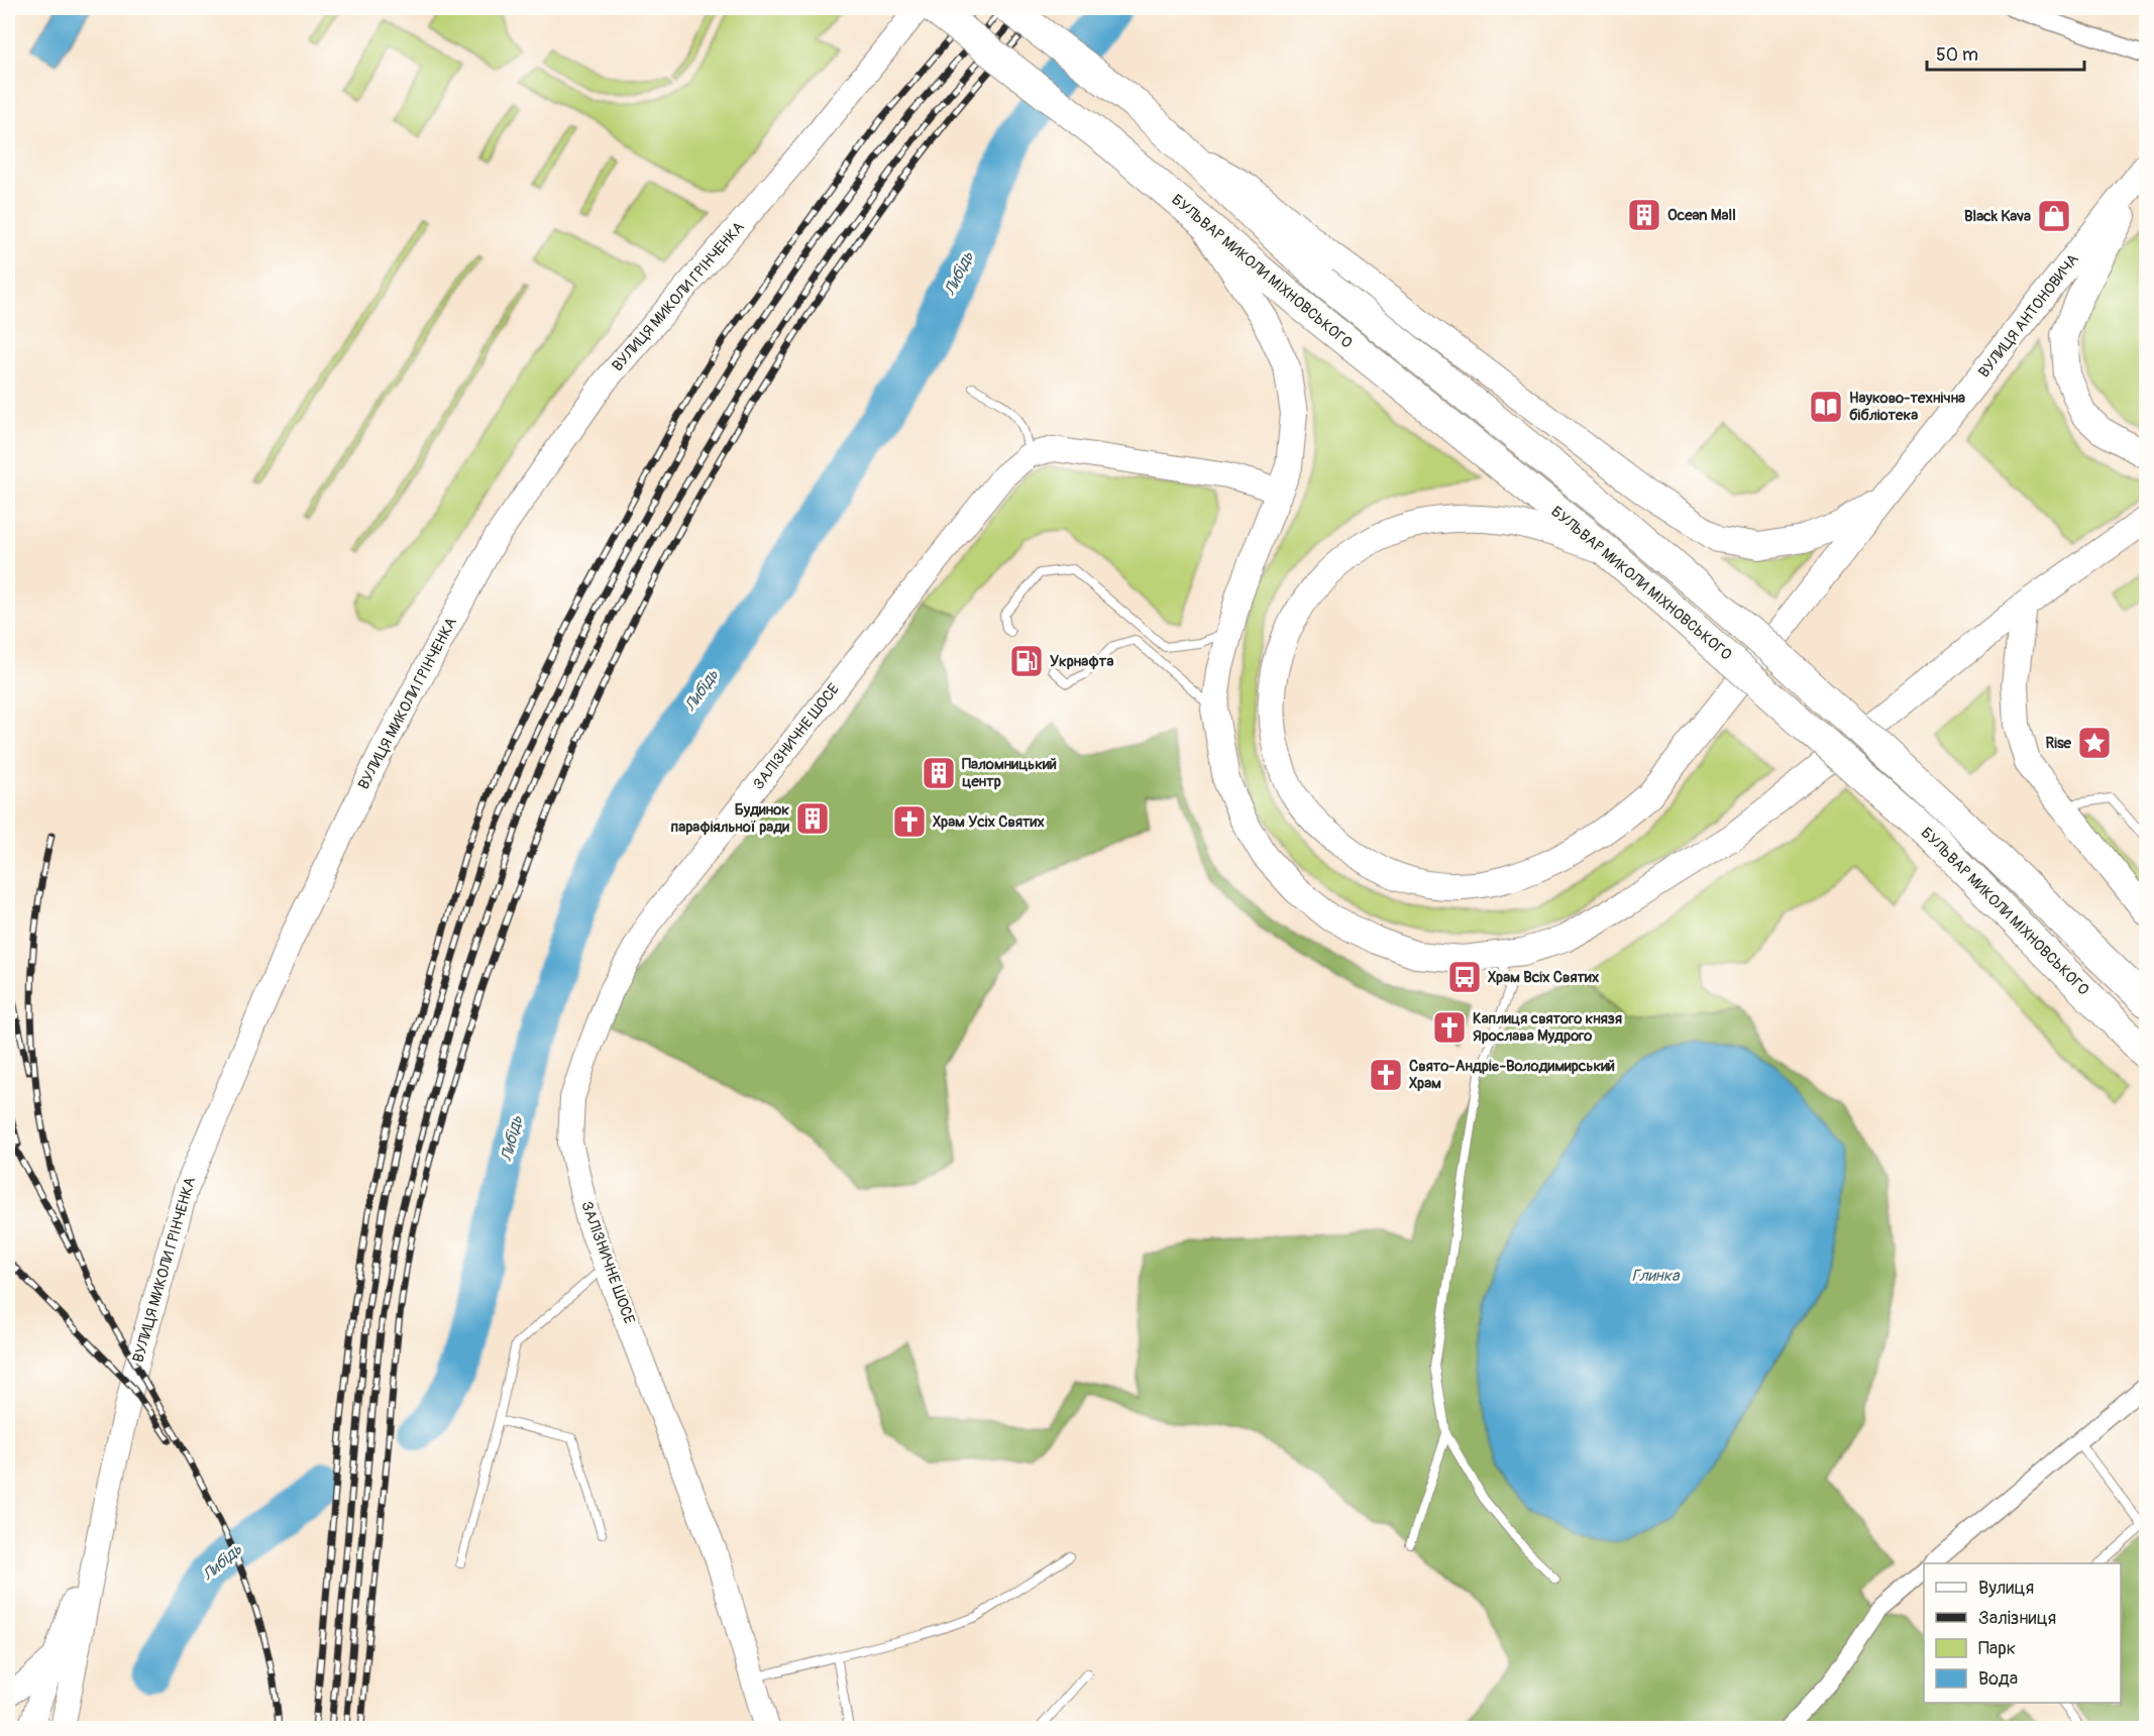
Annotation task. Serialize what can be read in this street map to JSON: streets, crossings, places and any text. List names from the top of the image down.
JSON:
{
  "streets": {
    "highway": ["БУЛЬВАР МИКОЛИ МІХНОВСЬКОГО"],
    "main road": ["ВУЛИЦЯ МИКОЛИ ГРІНЧЕНКА", "ВУЛИЦЯ АНТОНОВИЧА", "ЗАЛІЗНИЧНЕ ШОСЕ"]
  },
  "crossings": [
    ["БУЛЬВАР МИКОЛИ МІХНОВСЬКОГО", "ВУЛИЦЯ АНТОНОВИЧА"]
  ],
  "water": ["Либідь", "Глинка"],
  "places": {
    "building": ["Ocean Mall", "Паломницький центр", "Будинок парафіяльної ради"],
    "shop": ["Black Kava"],
    "library": ["Науково-технічна бібліотека"],
    "fuel station": ["Укрнафта"],
    "place": ["Rise"],
    "church": ["Храм Усіх Святих", "Каплиця святого князя Ярослава Мудрого", "Свято-Андріє-Володимирський Храм"],
    "bus stop": ["Храм Всіх Святих"]
  },
  "legend": [
    "Вулиця",
    "Залізниця",
    "Парк",
    "Вода"
  ],
  "scale_bar": "50 m"
}
